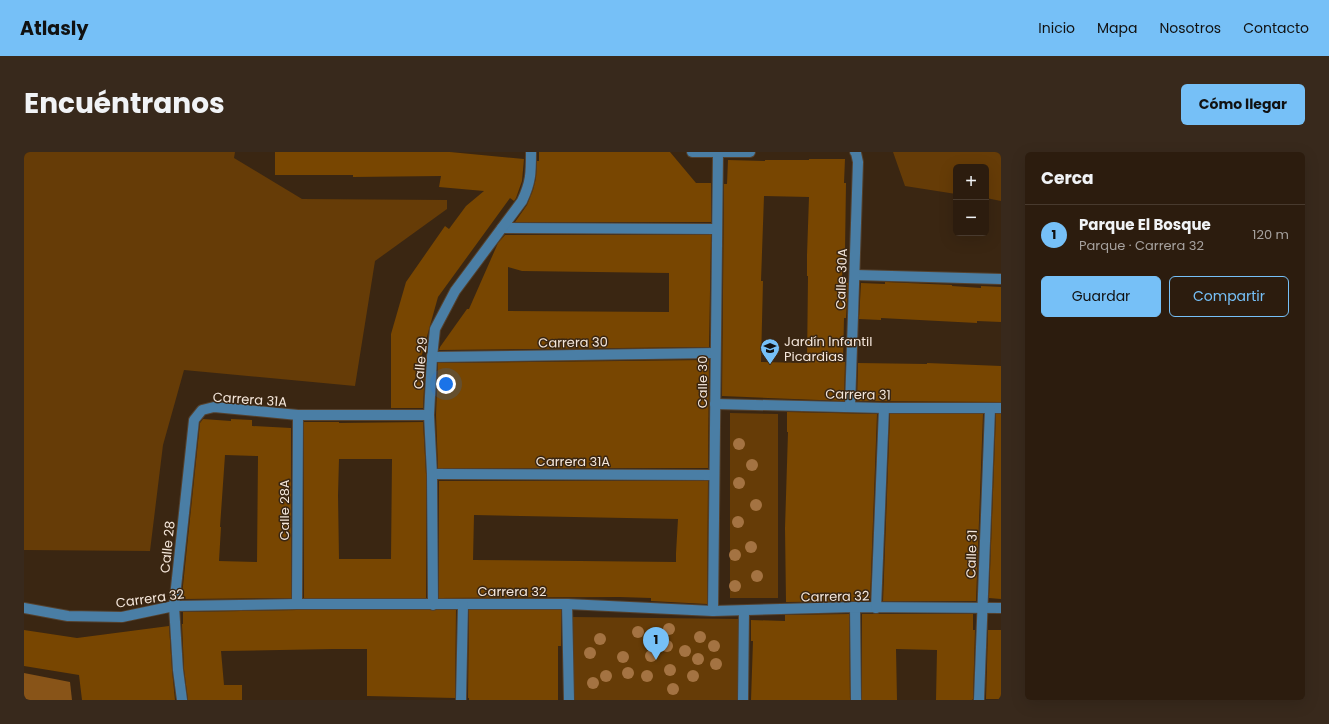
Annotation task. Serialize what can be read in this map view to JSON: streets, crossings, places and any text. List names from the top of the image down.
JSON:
{
  "streets": {
    "street": [
      "Calle 30A",
      "Carrera 30",
      "Calle 29",
      "Calle 30",
      "Carrera 31",
      "Carrera 31A",
      "Calle 28A",
      "Calle 28",
      "Calle 31",
      "Carrera 32"
    ]
  },
  "crossings": [
    ["Calle 30A", "Carrera 31"],
    ["Carrera 30", "Calle 29"],
    ["Carrera 30", "Calle 30"],
    ["Calle 29", "Carrera 31A"],
    ["Calle 29", "Carrera 32"],
    ["Calle 30", "Carrera 31"],
    ["Calle 30", "Carrera 31A"],
    ["Calle 30", "Carrera 32"],
    ["Carrera 31", "Calle 31"],
    ["Carrera 31A", "Calle 28A"],
    ["Carrera 31A", "Calle 28"],
    ["Calle 28A", "Carrera 32"],
    ["Calle 28", "Carrera 32"],
    ["Calle 31", "Carrera 32"]
  ],
  "places": {
    "school or university": ["Jardín Infantil Picardias"]
  },
  "page": {
    "header": "Atlasly",
    "nav": [
      "Inicio",
      "Mapa",
      "Nosotros",
      "Contacto"
    ],
    "title": "Encuéntranos",
    "buttons": [
      "Cómo llegar",
      ["Guardar", "Compartir"]
    ],
    "heading": "Cerca",
    "map_buttons": ["+", "−"],
    "list": [
      {
        "mark": "1",
        "name": "Parque El Bosque",
        "note": "Parque · Carrera 32",
        "value": "120 m"
      }
    ],
    "pins": "1"
  }
}
